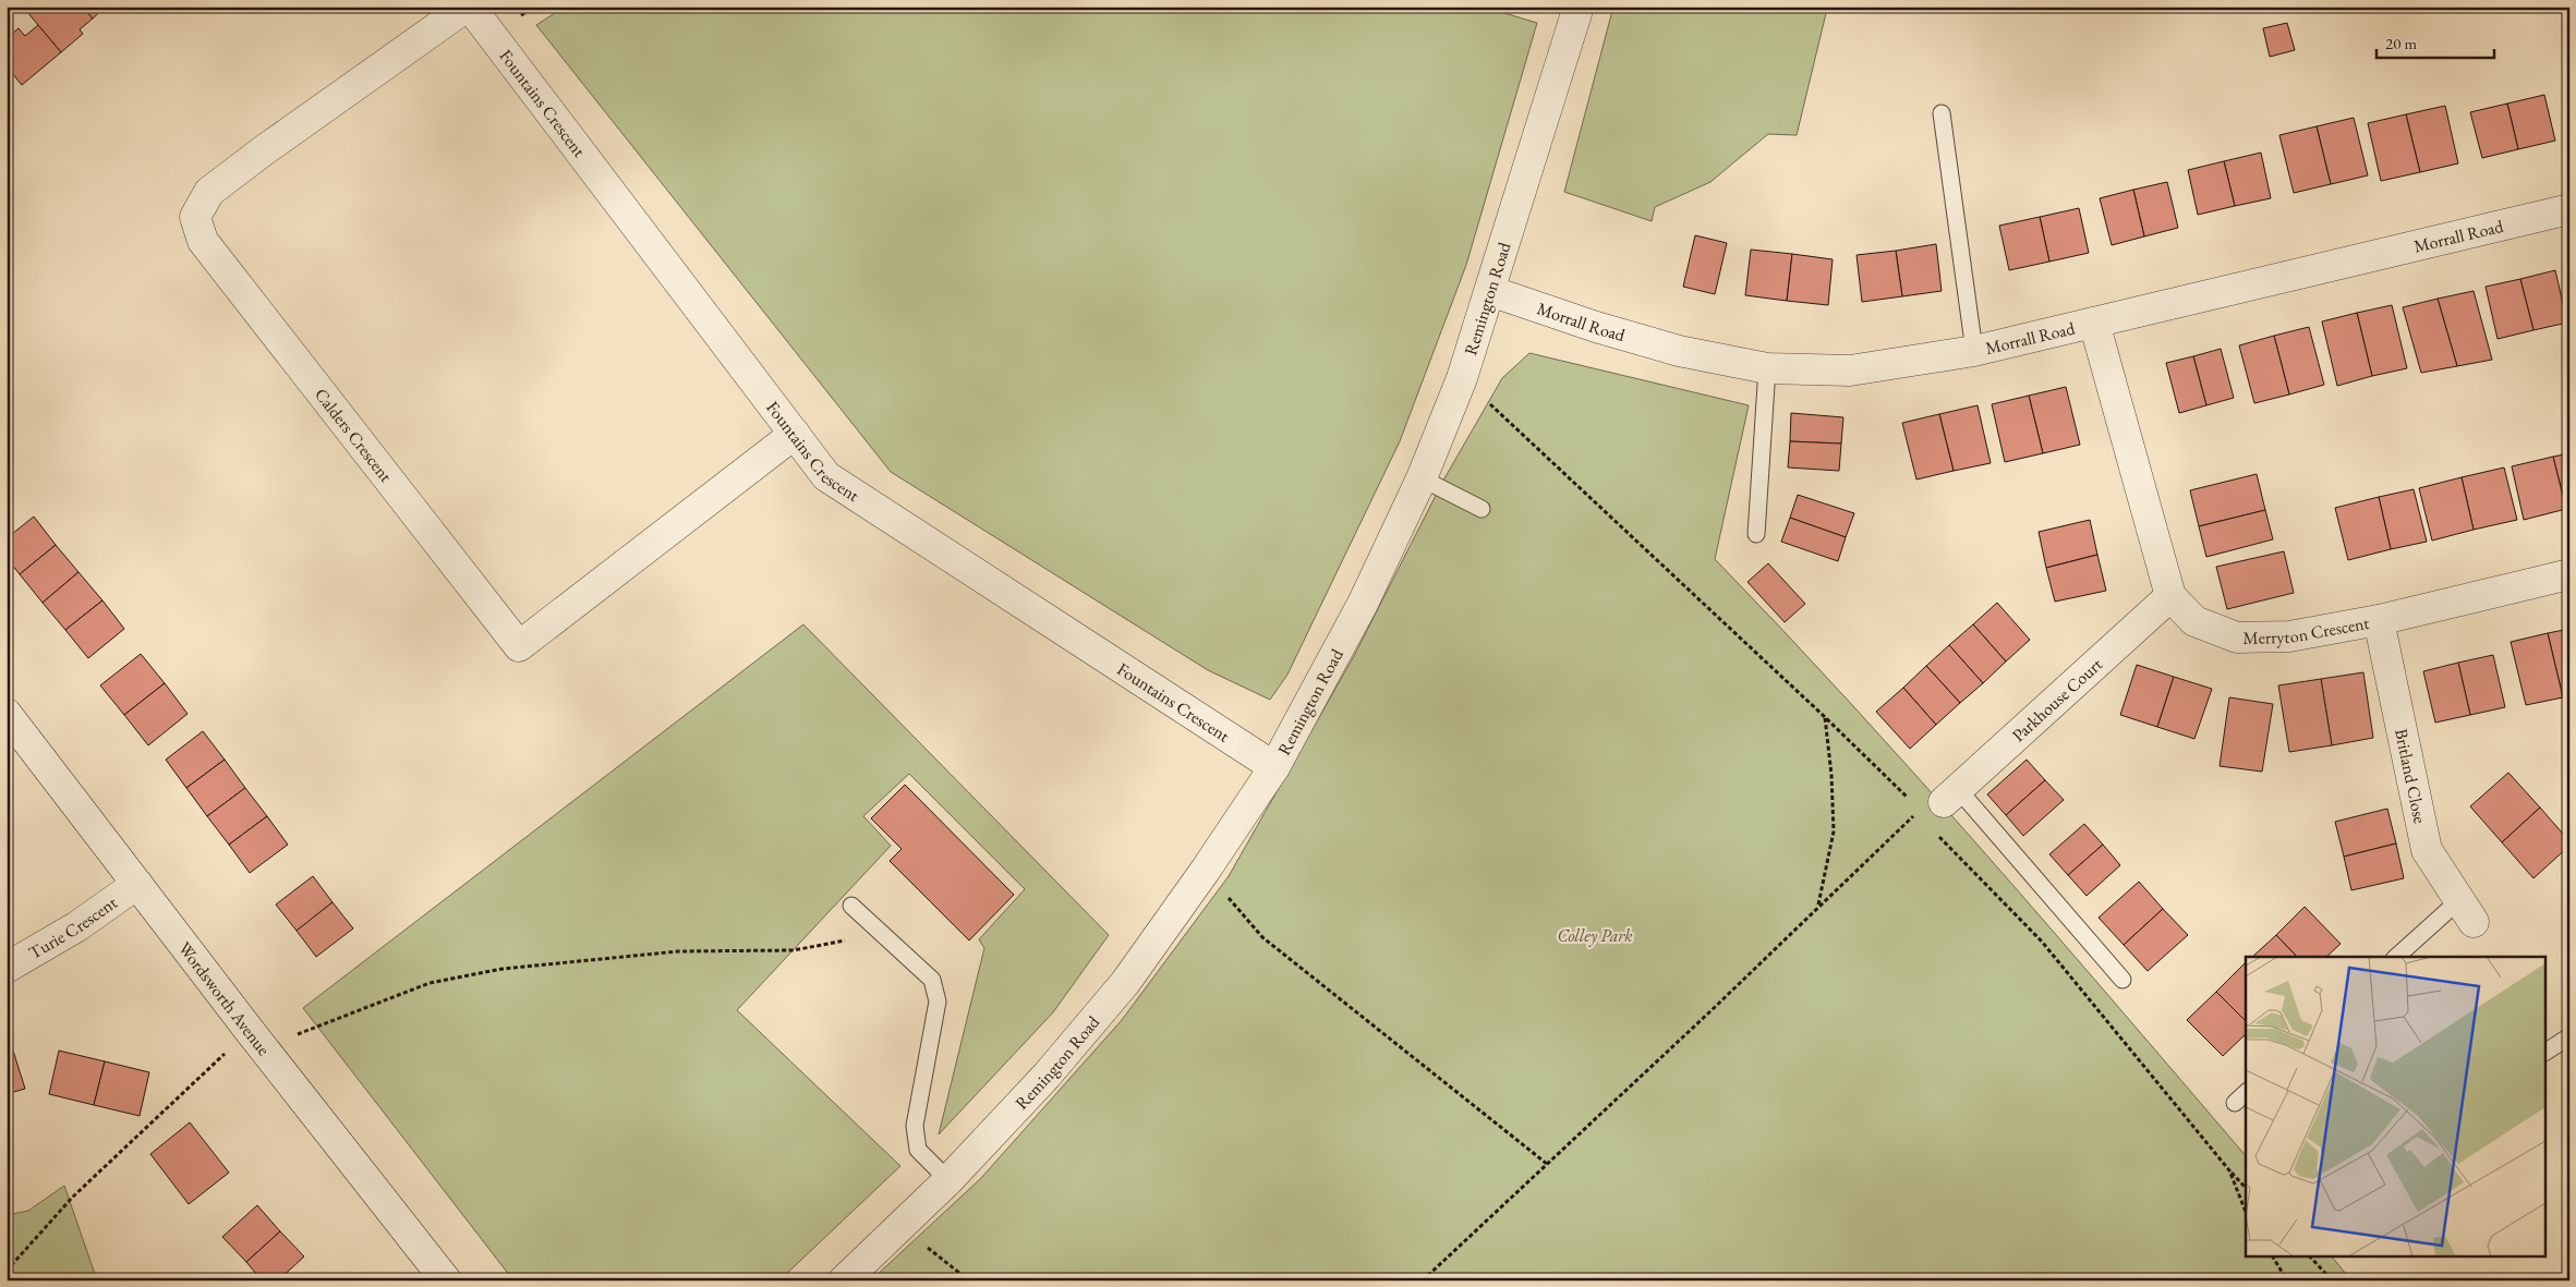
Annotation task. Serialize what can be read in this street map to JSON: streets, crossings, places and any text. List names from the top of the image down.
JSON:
{
  "streets": {
    "street": [
      "Fountains Crescent",
      "Morrall Road",
      "Remington Road",
      "Calders Crescent",
      "Merryton Crescent",
      "Parkhouse Court",
      "Britland Close",
      "Turie Crescent",
      "Wordsworth Avenue"
    ]
  },
  "crossings": [
    ["Fountains Crescent", "Remington Road"],
    ["Fountains Crescent", "Calders Crescent"],
    ["Morrall Road", "Remington Road"],
    ["Morrall Road", "Merryton Crescent"],
    ["Merryton Crescent", "Parkhouse Court"],
    ["Merryton Crescent", "Britland Close"],
    ["Turie Crescent", "Wordsworth Avenue"]
  ],
  "parks": ["Colley Park"],
  "scale_bar": "20 m"
}
